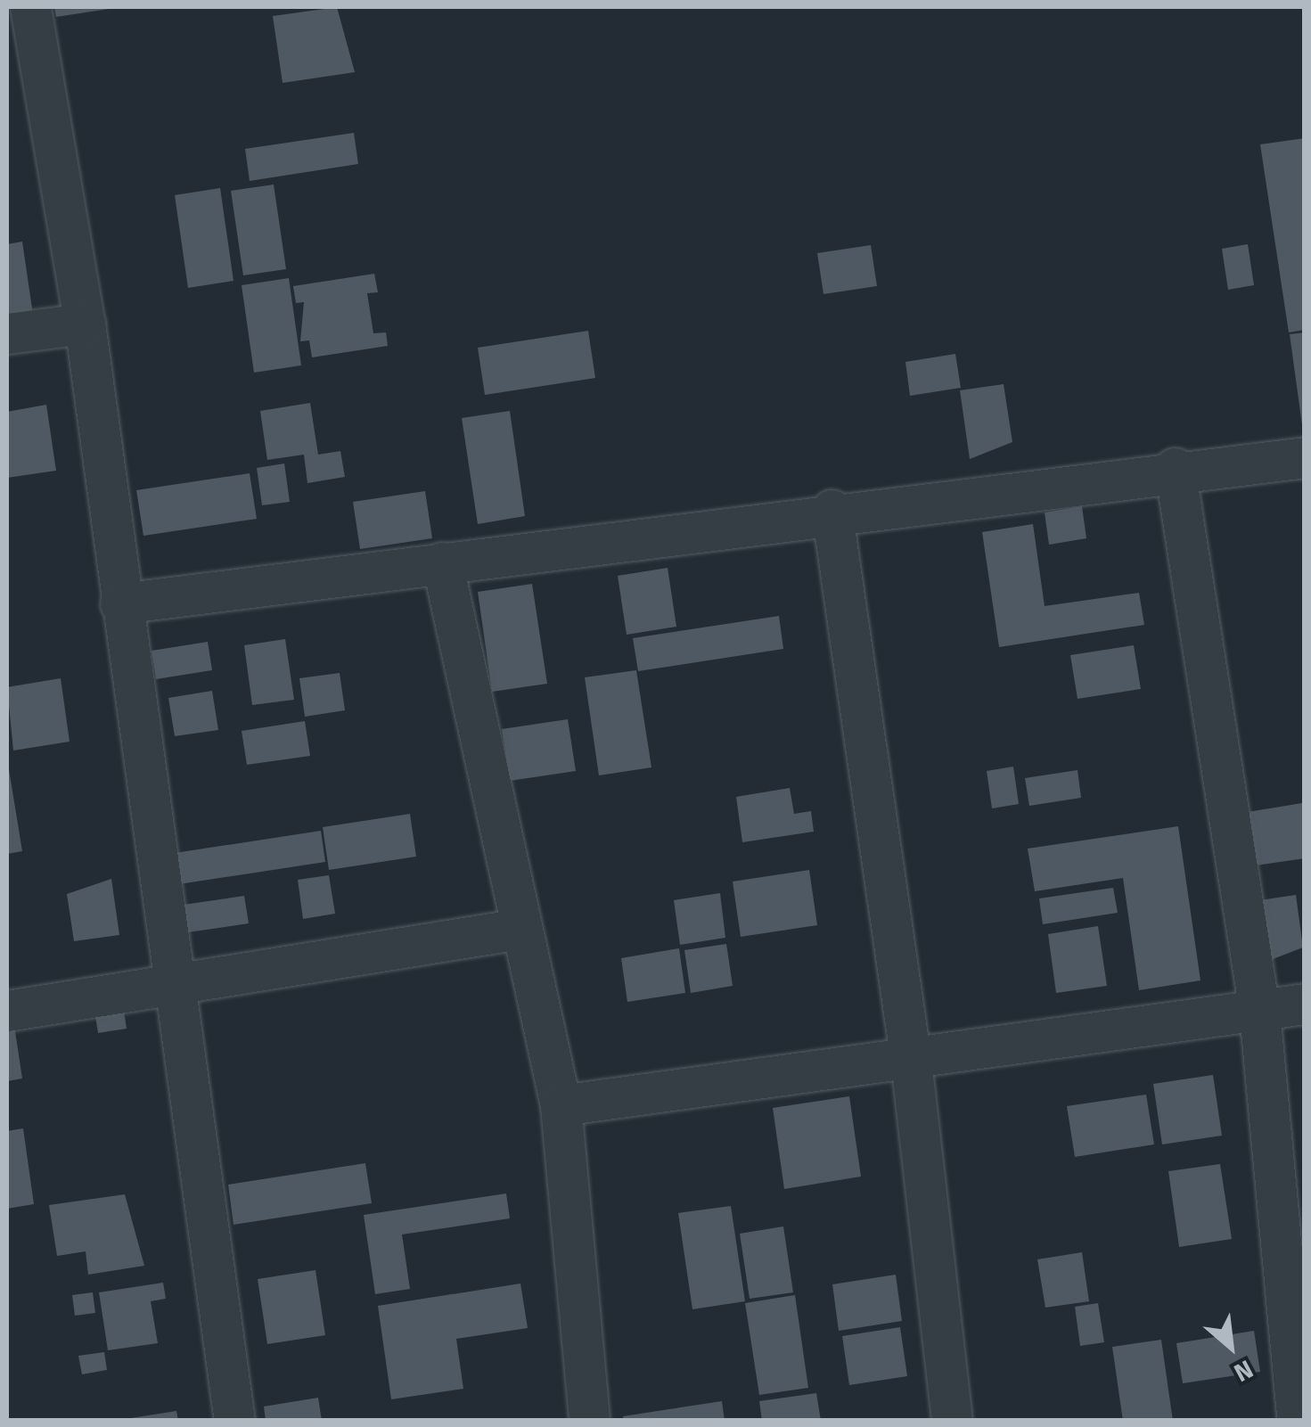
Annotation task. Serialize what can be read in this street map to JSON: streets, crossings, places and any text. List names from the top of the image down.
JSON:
{
  "north": "bottom right"
}
